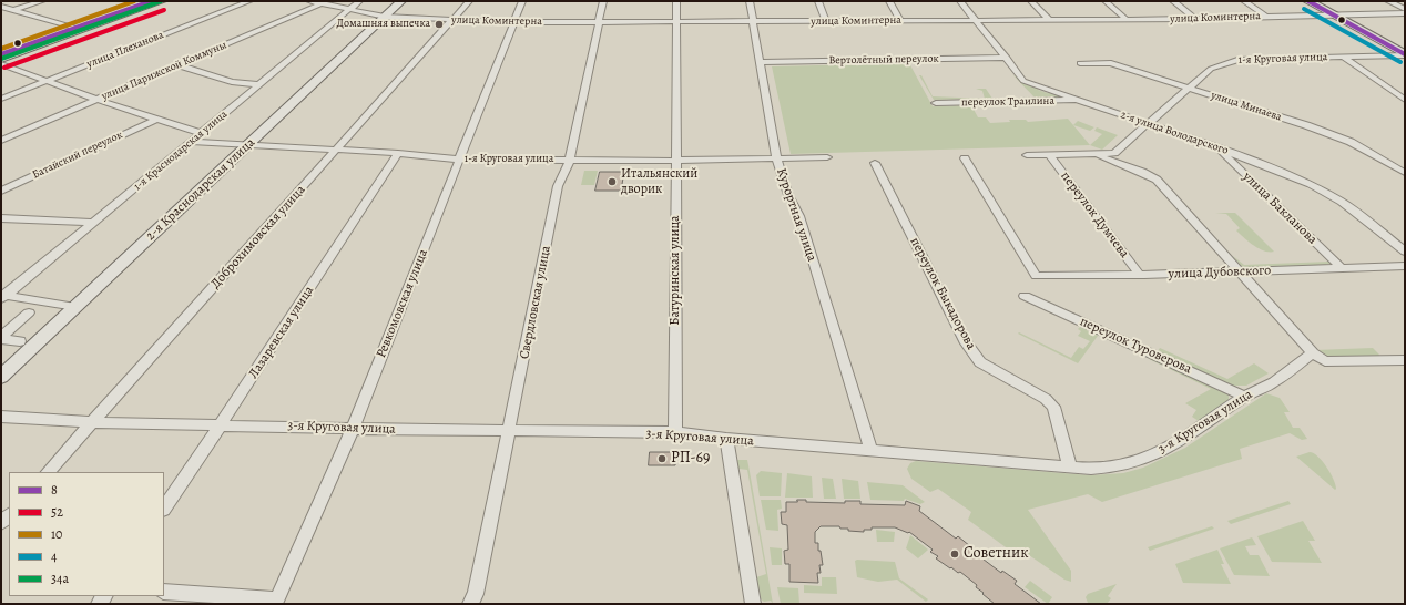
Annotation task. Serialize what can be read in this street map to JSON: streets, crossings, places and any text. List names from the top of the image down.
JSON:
{
  "streets": {
    "street": [
      "улица Коминтерна",
      "улица Плеханова",
      "1-я Круговая улица",
      "Вертолётный переулок",
      "улица Парижской Коммуны",
      "переулок Траилина",
      "улица Минаева",
      "2-я улица Володарского",
      "1-я Краснодарская улица",
      "Батайский переулок",
      "2-я Краснодарская улица",
      "улица Бакланова",
      "Курортная улица",
      "переулок Думчева",
      "Доброхимовская улица",
      "Батуринская улица",
      "улица Дубовского",
      "переулок Быкадорова",
      "Свердловская улица",
      "Ревкомовская улица",
      "Лазаревская улица",
      "переулок Туроверова",
      "3-я Круговая улица"
    ]
  },
  "crossings": [
    ["улица Коминтерна", "улица Парижской Коммуны"],
    ["улица Коминтерна", "2-я улица Володарского"],
    ["улица Коминтерна", "1-я Краснодарская улица"],
    ["улица Коминтерна", "2-я Краснодарская улица"],
    ["улица Коминтерна", "Курортная улица"],
    ["улица Коминтерна", "Доброхимовская улица"],
    ["улица Коминтерна", "Батуринская улица"],
    ["улица Коминтерна", "Свердловская улица"],
    ["улица Коминтерна", "Ревкомовская улица"],
    ["1-я Круговая улица", "улица Минаева"],
    ["1-я Круговая улица", "2-я улица Володарского"],
    ["1-я Круговая улица", "1-я Краснодарская улица"],
    ["1-я Круговая улица", "2-я Краснодарская улица"],
    ["1-я Круговая улица", "Курортная улица"],
    ["1-я Круговая улица", "Доброхимовская улица"],
    ["1-я Круговая улица", "Батуринская улица"],
    ["1-я Круговая улица", "Свердловская улица"],
    ["1-я Круговая улица", "Ревкомовская улица"],
    ["1-я Круговая улица", "Лазаревская улица"],
    ["Вертолётный переулок", "2-я улица Володарского"],
    ["Вертолётный переулок", "Курортная улица"],
    ["переулок Траилина", "2-я улица Володарского"],
    ["2-я улица Володарского", "улица Бакланова"],
    ["улица Бакланова", "улица Дубовского"],
    ["Курортная улица", "3-я Круговая улица"],
    ["переулок Думчева", "улица Дубовского"],
    ["Доброхимовская улица", "3-я Круговая улица"],
    ["Батуринская улица", "3-я Круговая улица"],
    ["переулок Быкадорова", "3-я Круговая улица"],
    ["Свердловская улица", "3-я Круговая улица"],
    ["Ревкомовская улица", "3-я Круговая улица"],
    ["Лазаревская улица", "3-я Круговая улица"],
    ["переулок Туроверова", "3-я Круговая улица"]
  ],
  "places": [
    "Домашняя выпечка",
    "Итальянский дворик",
    "РП-69",
    "Советник"
  ],
  "lines": [
    "transit line 8",
    "transit line 10",
    "transit line 34а",
    "transit line 4",
    "transit line 52"
  ],
  "legend": [
    "8",
    "52",
    "10",
    "4",
    "34а"
  ]
}
